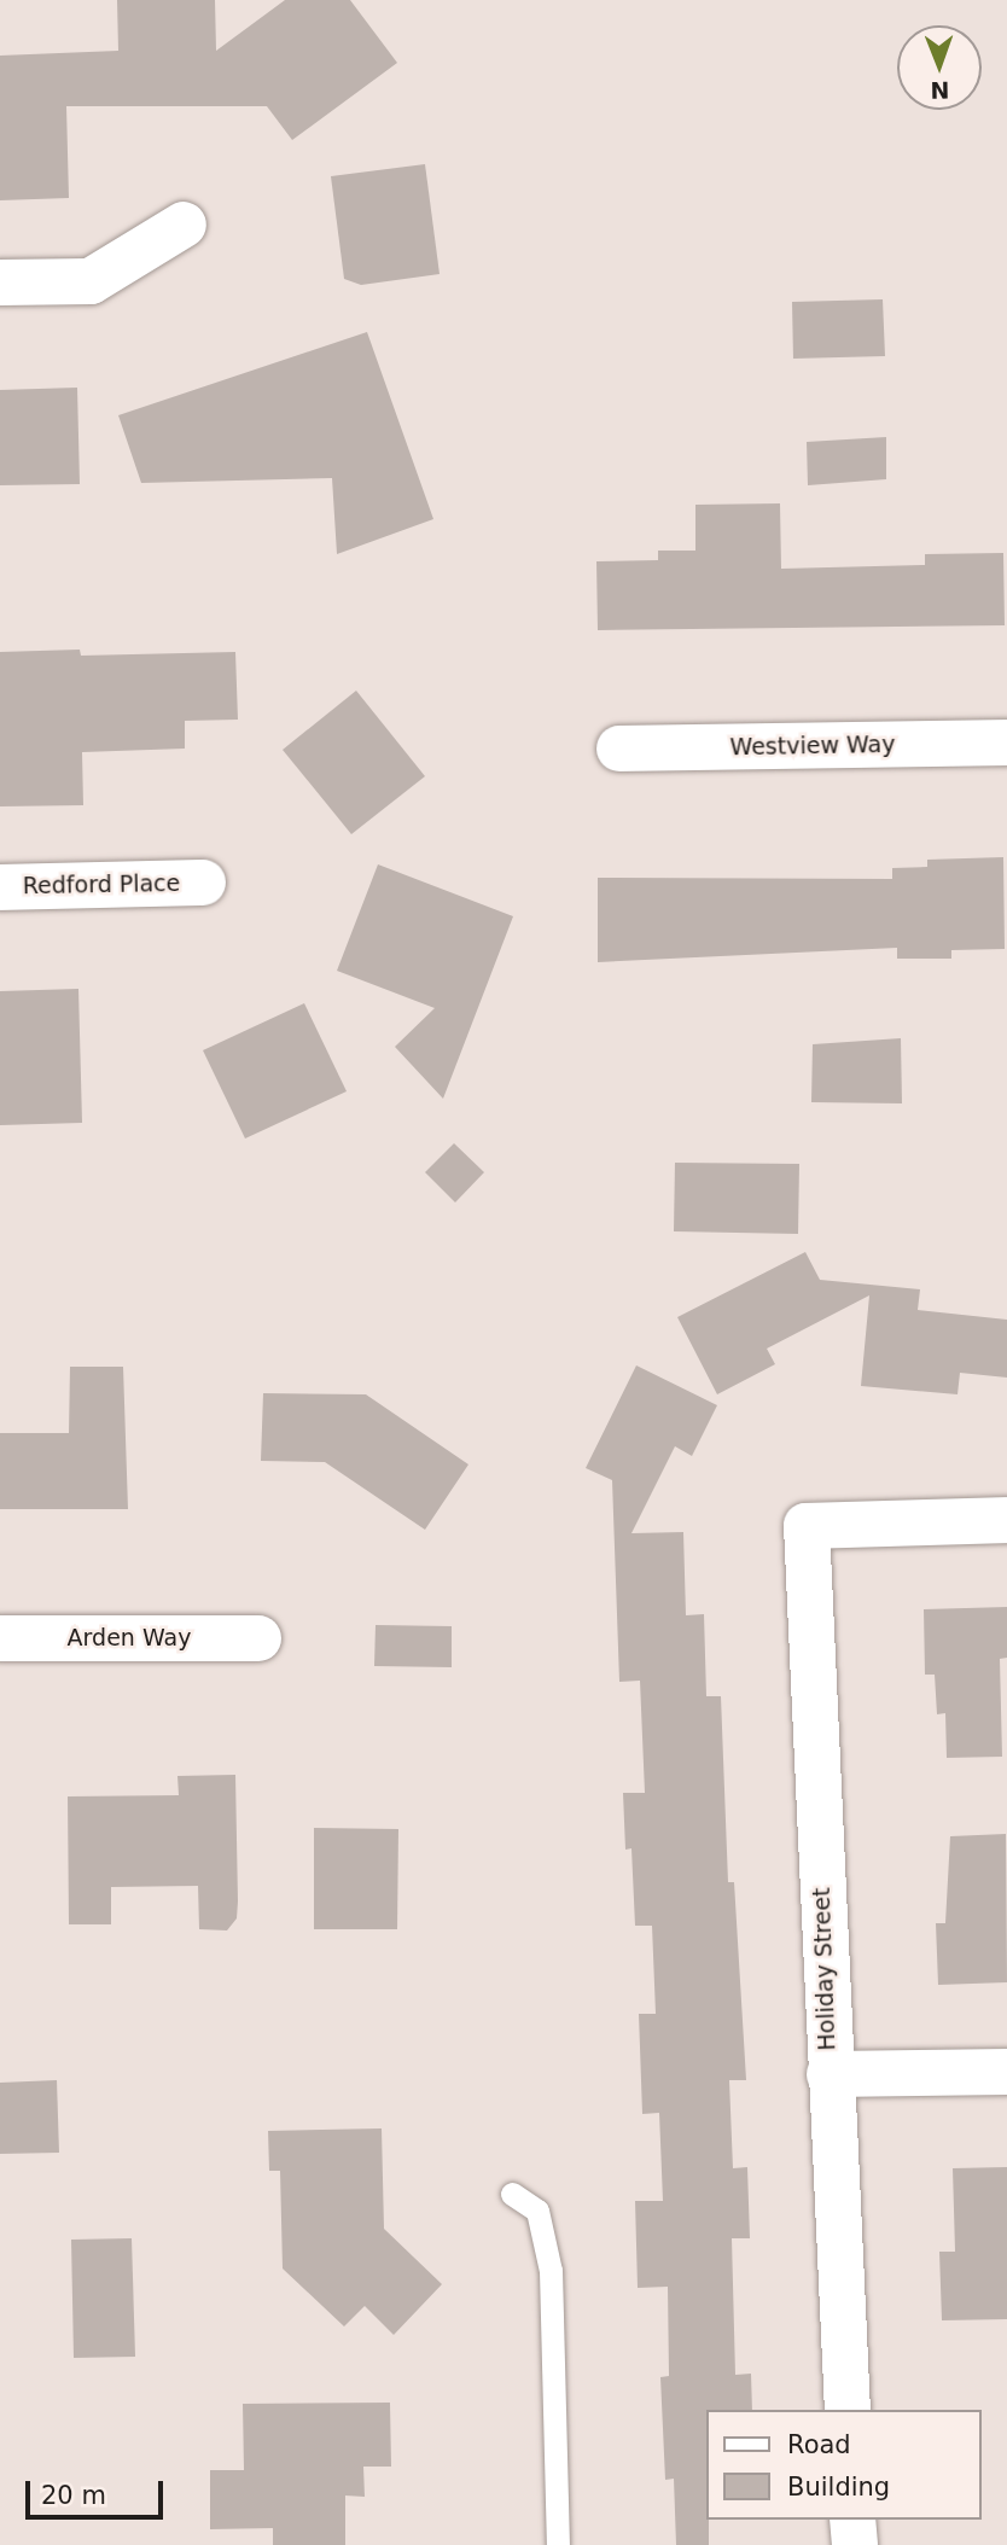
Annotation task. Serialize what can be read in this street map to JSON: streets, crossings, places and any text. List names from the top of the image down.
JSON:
{
  "streets": {
    "street": [
      "Westview Way",
      "Redford Place",
      "Arden Way",
      "Holiday Street"
    ]
  },
  "legend": ["Road", "Building"],
  "scale_bar": "20 m",
  "north": "bottom"
}
